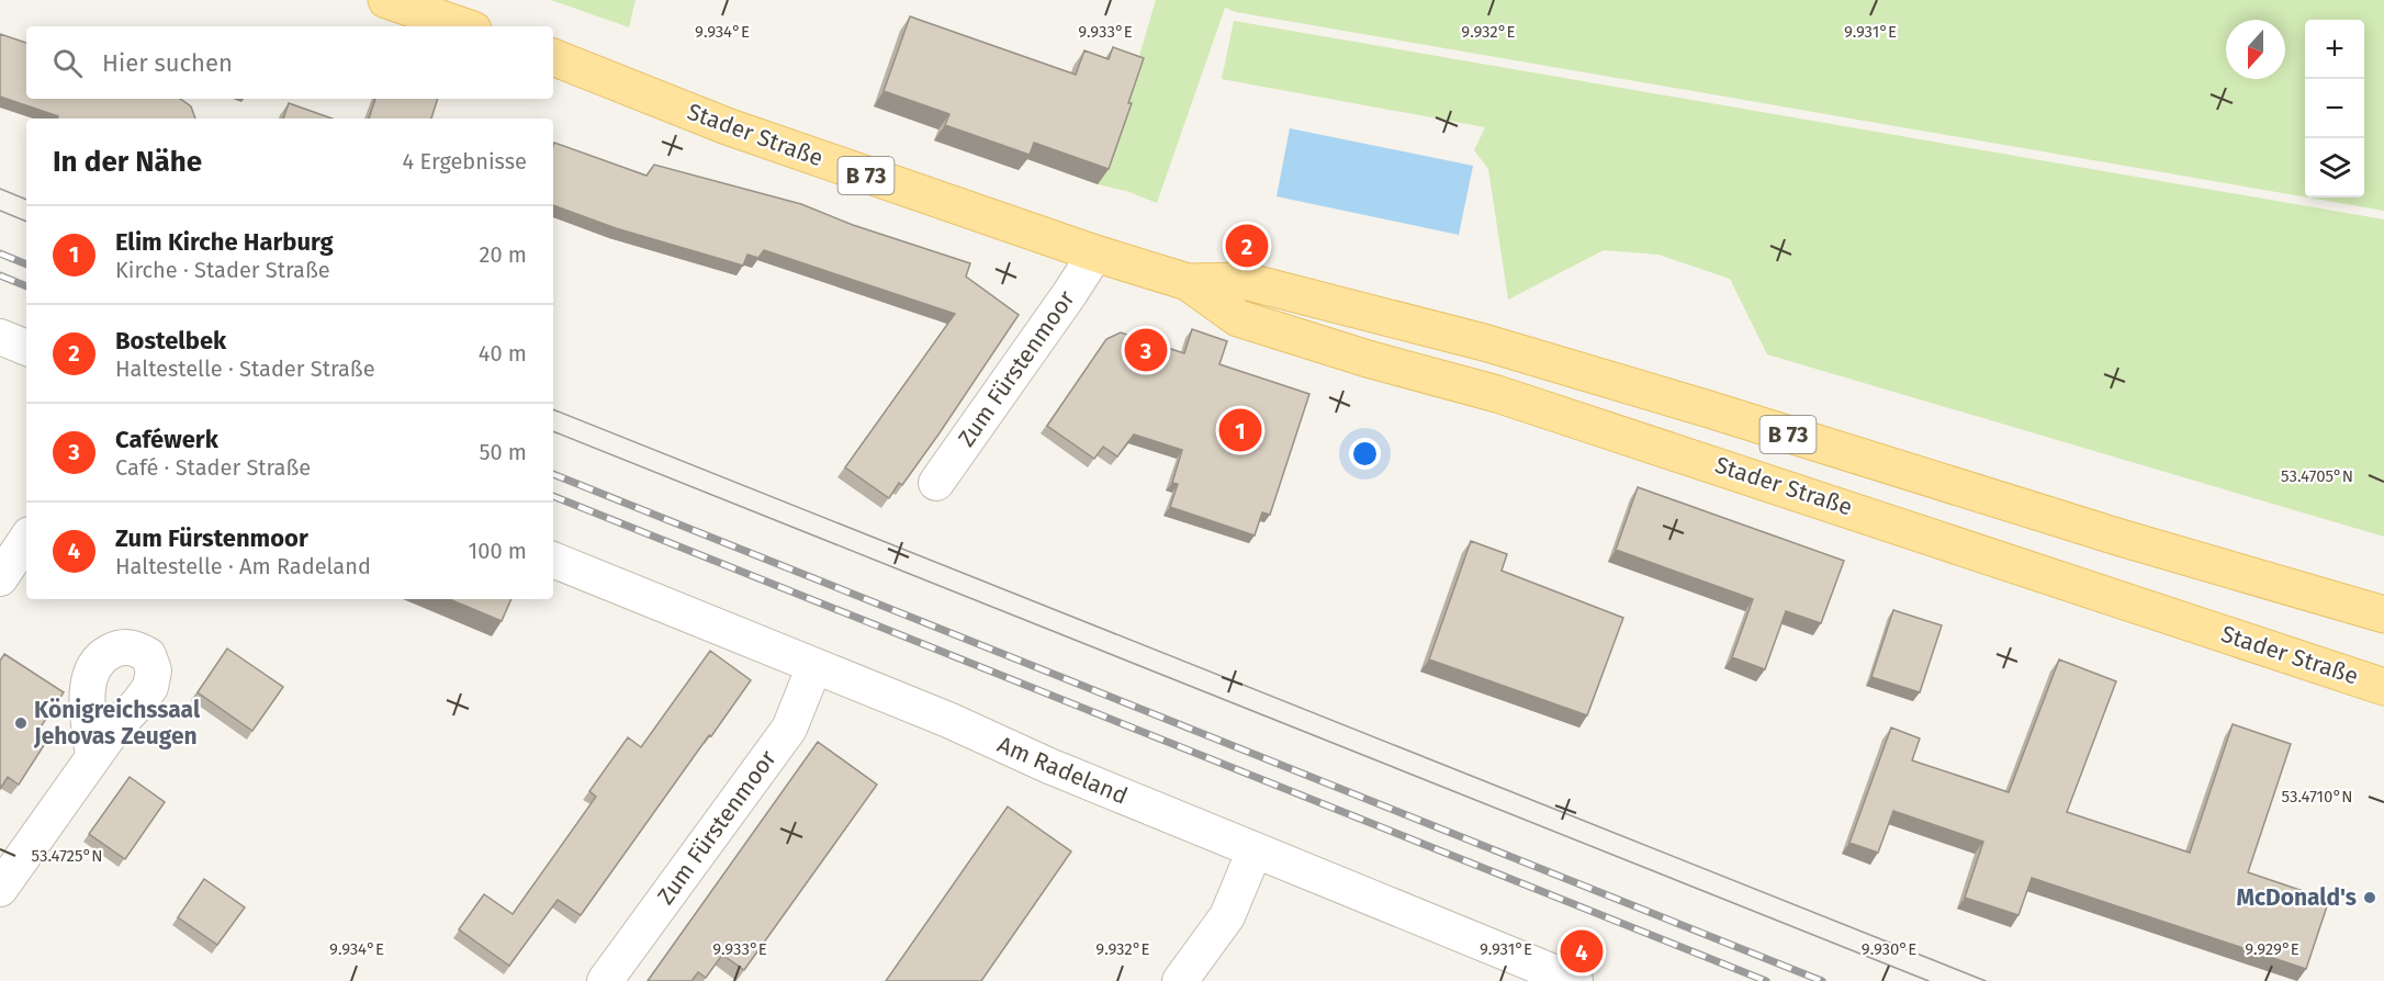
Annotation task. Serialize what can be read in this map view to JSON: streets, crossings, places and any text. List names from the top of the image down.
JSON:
{
  "streets": {
    "main road": ["Stader Straße", "B 73"],
    "street": ["Zum Fürstenmoor", "Am Radeland"]
  },
  "crossings": [
    ["Stader Straße", "Zum Fürstenmoor"],
    ["Zum Fürstenmoor", "Am Radeland"]
  ],
  "places": ["Königreichssaal Jehovas Zeugen", "McDonald's"],
  "north": "bottom",
  "page": {
    "map_buttons": ["+", "−"],
    "search": "Hier suchen",
    "heading": ["In der Nähe", "4 Ergebnisse"],
    "list": [
      {
        "mark": "1",
        "name": "Elim Kirche Harburg",
        "note": "Kirche · Stader Straße",
        "value": "20 m"
      },
      {
        "mark": "2",
        "name": "Bostelbek",
        "note": "Haltestelle · Stader Straße",
        "value": "40 m"
      },
      {
        "mark": "3",
        "name": "Caféwerk",
        "note": "Café · Stader Straße",
        "value": "50 m"
      },
      {
        "mark": "4",
        "name": "Zum Fürstenmoor",
        "note": "Haltestelle · Am Radeland",
        "value": "100 m"
      }
    ],
    "pins": [
      "2",
      "3",
      "1",
      "4"
    ]
  },
  "coordinates": [
    "9.934°E",
    "9.933°E",
    "9.932°E",
    "9.931°E",
    "53.4705°N",
    "53.4710°N",
    "53.4725°N",
    "9.930°E",
    "9.929°E"
  ]
}
